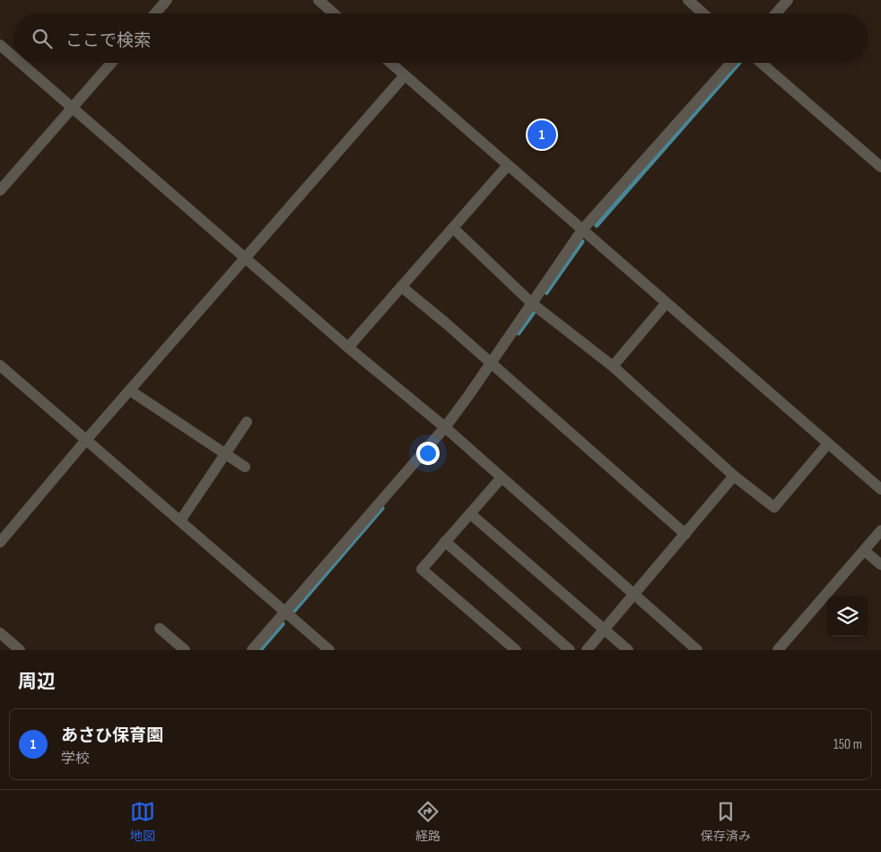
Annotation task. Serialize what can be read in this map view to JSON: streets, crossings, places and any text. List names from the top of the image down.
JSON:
{
  "page": {
    "search": "ここで検索",
    "pins": "1",
    "heading": "周辺",
    "list": [
      {
        "mark": "1",
        "name": "あさひ保育園",
        "note": "学校",
        "value": "150 m"
      }
    ],
    "nav": ["地図", "経路", "保存済み"]
  }
}
